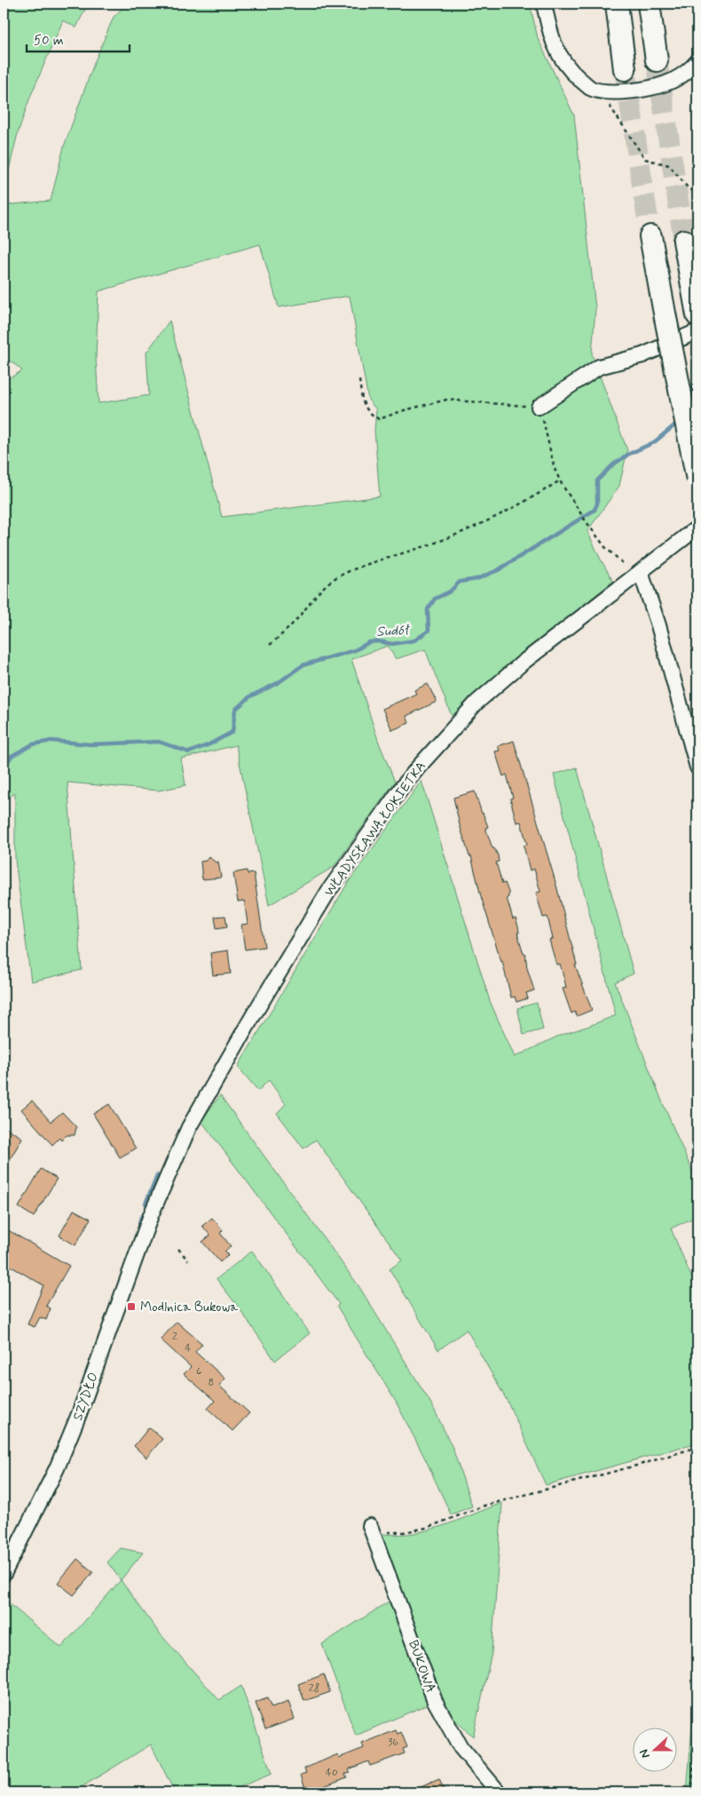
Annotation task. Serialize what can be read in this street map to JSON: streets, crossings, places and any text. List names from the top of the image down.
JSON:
{
  "streets": {
    "street": ["WŁADYSŁAWA ŁOKIETKA", "SZYDŁO", "BUKOWA"]
  },
  "crossings": [
    ["WŁADYSŁAWA ŁOKIETKA", "SZYDŁO"]
  ],
  "water": ["Sudół"],
  "places": {
    "transit": ["Modlnica Bukowa"]
  },
  "house_numbers": [
    "2",
    "4",
    "6",
    "8",
    "28",
    "36",
    "40"
  ],
  "scale_bar": "50 m",
  "north": "left"
}
